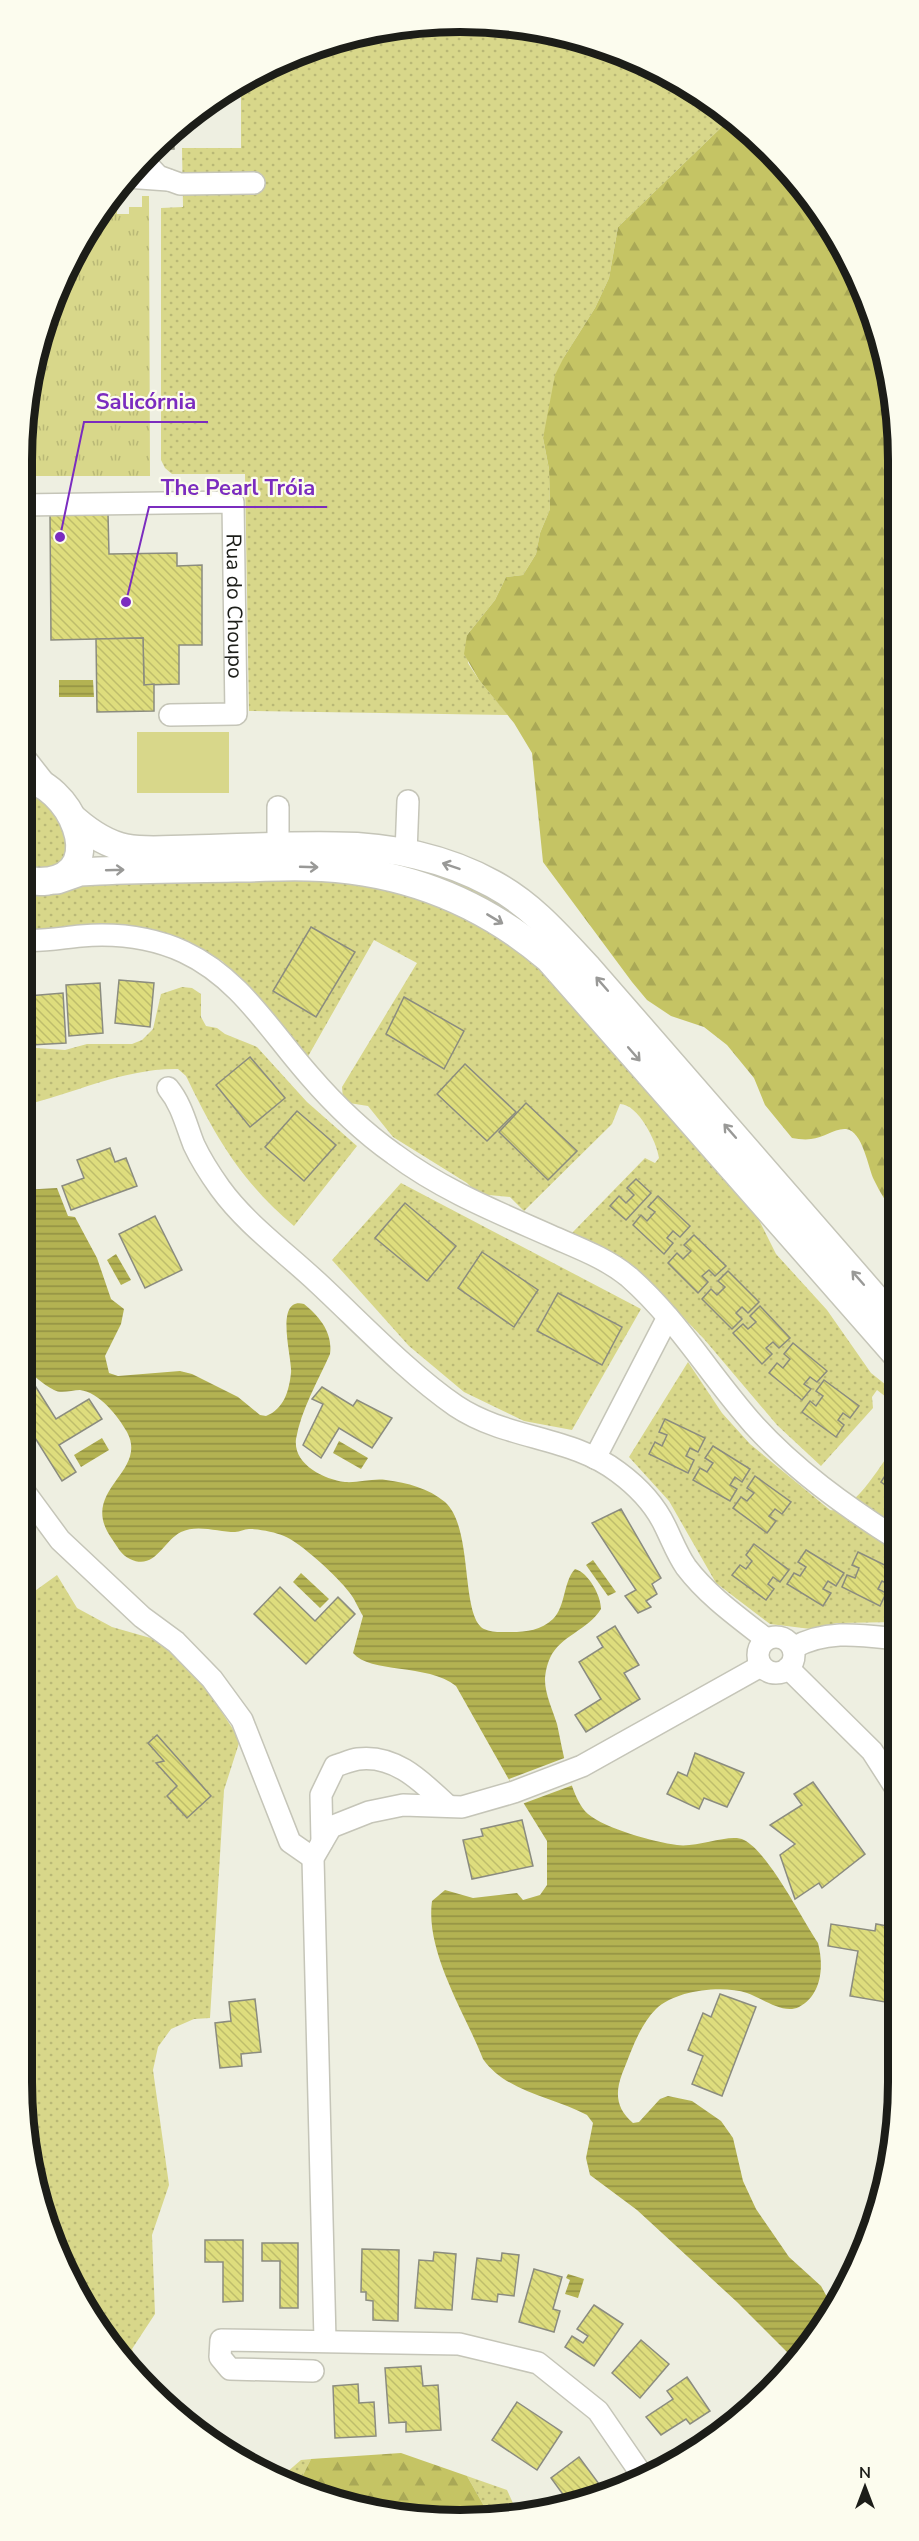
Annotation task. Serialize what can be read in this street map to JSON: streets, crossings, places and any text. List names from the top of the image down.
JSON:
{
  "streets": {
    "street": ["Rua do Choupo"]
  },
  "places": ["Salicórnia", "The Pearl Tróia"],
  "north": "top"
}
